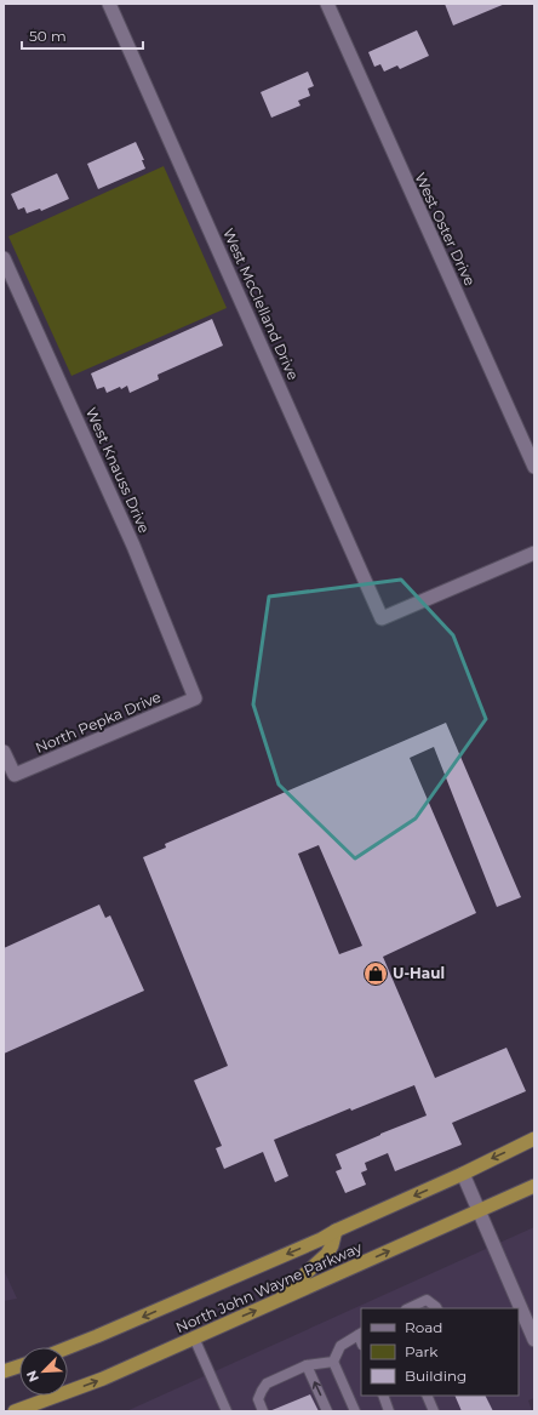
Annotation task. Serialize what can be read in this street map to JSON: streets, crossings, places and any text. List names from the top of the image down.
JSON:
{
  "streets": {
    "highway": ["North John Wayne Parkway"],
    "street": [
      "West Oster Drive",
      "West McClelland Drive",
      "West Knauss Drive",
      "North Pepka Drive"
    ]
  },
  "crossings": [
    ["West Knauss Drive", "North Pepka Drive"]
  ],
  "places": {
    "shop": ["U-Haul"]
  },
  "legend": ["Road", "Park", "Building"],
  "scale_bar": "50 m",
  "north": "bottom left"
}
